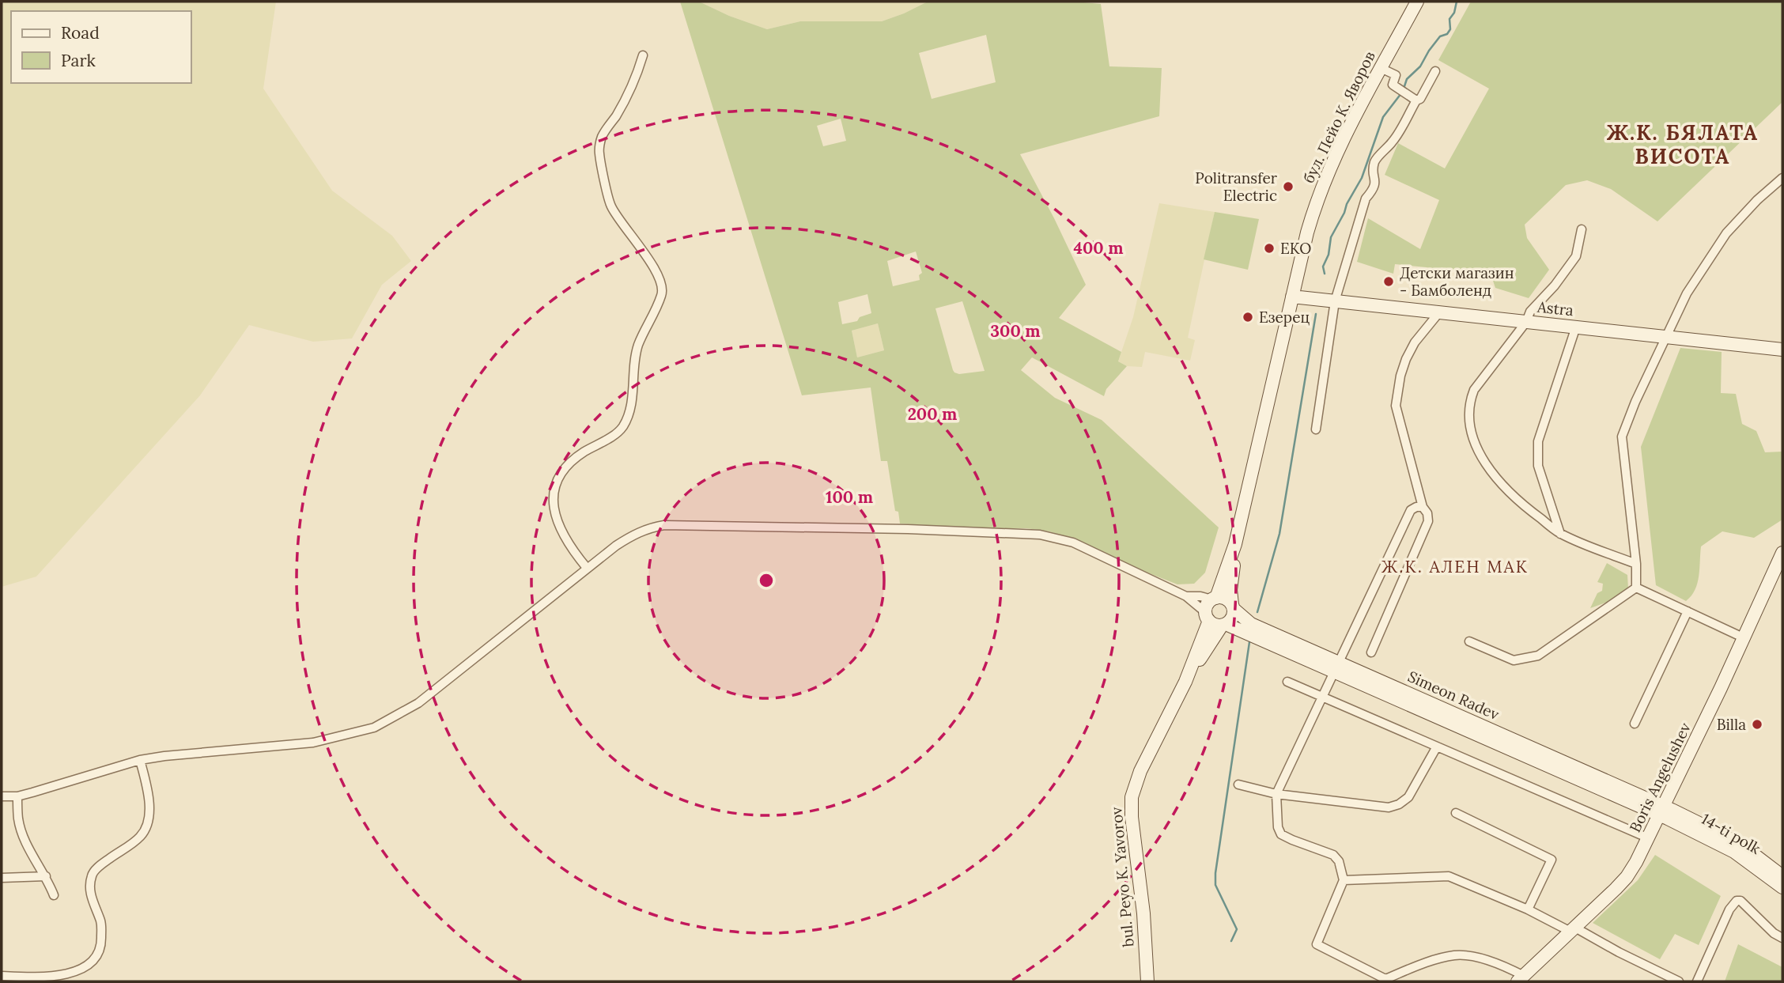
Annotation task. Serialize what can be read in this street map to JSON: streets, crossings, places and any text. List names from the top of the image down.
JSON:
{
  "streets": {
    "street": [
      "бул. Пейо К. Яворов",
      "Astra",
      "Simeon Radev",
      "Boris Angelushev",
      "14-ti polk",
      "bul. Peyo K. Yavorov"
    ]
  },
  "crossings": [
    ["бул. Пейо К. Яворов", "Astra"],
    ["бул. Пейо К. Яворов", "Simeon Radev"],
    ["бул. Пейо К. Яворов", "bul. Peyo K. Yavorov"],
    ["Simeon Radev", "Boris Angelushev"],
    ["Simeon Radev", "14-ti polk"],
    ["Simeon Radev", "bul. Peyo K. Yavorov"],
    ["Boris Angelushev", "14-ti polk"]
  ],
  "districts": ["Ж.К. БЯЛАТА ВИСОТА", "Ж.К. АЛЕН МАК"],
  "places": [
    "Politransfer Electric",
    "EKO",
    "Детски магазин - Бамболенд",
    "Езерец",
    "Billa"
  ],
  "legend": ["Road", "Park"],
  "rings": [
    "400 m",
    "300 m",
    "200 m",
    "100 m"
  ]
}
